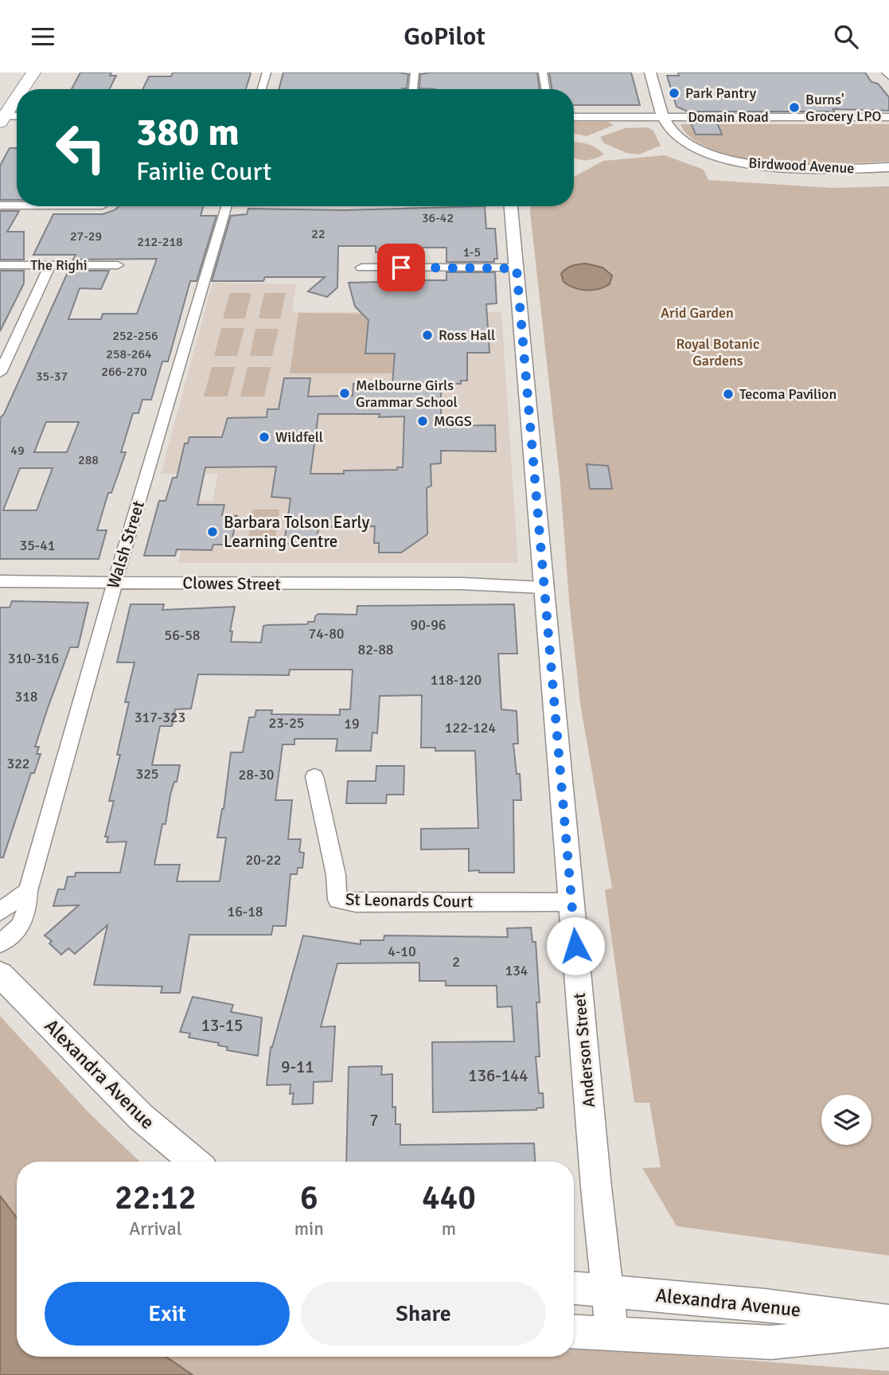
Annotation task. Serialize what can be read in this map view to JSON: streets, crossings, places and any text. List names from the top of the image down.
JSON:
{
  "streets": {
    "street": [
      "Domain Road",
      "Birdwood Avenue",
      "The Righi",
      "Walsh Street",
      "Clowes Street",
      "St Leonards Court",
      "Anderson Street",
      "Alexandra Avenue"
    ]
  },
  "crossings": [
    ["Domain Road", "Birdwood Avenue"],
    ["Walsh Street", "Clowes Street"],
    ["Clowes Street", "Anderson Street"],
    ["St Leonards Court", "Anderson Street"],
    ["Anderson Street", "Alexandra Avenue"]
  ],
  "parks": ["Arid Garden", "Royal Botanic Gardens"],
  "places": [
    "Park Pantry",
    "Burns' Grocery LPO",
    "Ross Hall",
    "Melbourne Girls Grammar School",
    "Tecoma Pavilion",
    "MGGS",
    "Wildfell",
    "Barbara Tolson Early Learning Centre"
  ],
  "house_numbers": [
    "36-42",
    "22",
    "27-29",
    "212-218",
    "1-5",
    "252-256",
    "258-264",
    "266-270",
    "35-37",
    "49",
    "288",
    "35-41",
    "90-96",
    "74-80",
    "56-58",
    "82-88",
    "310-316",
    "118-120",
    "318",
    "317-323",
    "23-25",
    "19",
    "122-124",
    "322",
    "325",
    "28-30",
    "20-22",
    "16-18",
    "4-10",
    "2",
    "134",
    "13-15",
    "9-11",
    "136-144",
    "7"
  ],
  "page": {
    "header": "GoPilot",
    "turn": ["380 m", "Fairlie Court"],
    "eta": [
      "22:12",
      "Arrival",
      "6",
      "min",
      "440",
      "m"
    ],
    "buttons": ["Exit", "Share"]
  }
}
